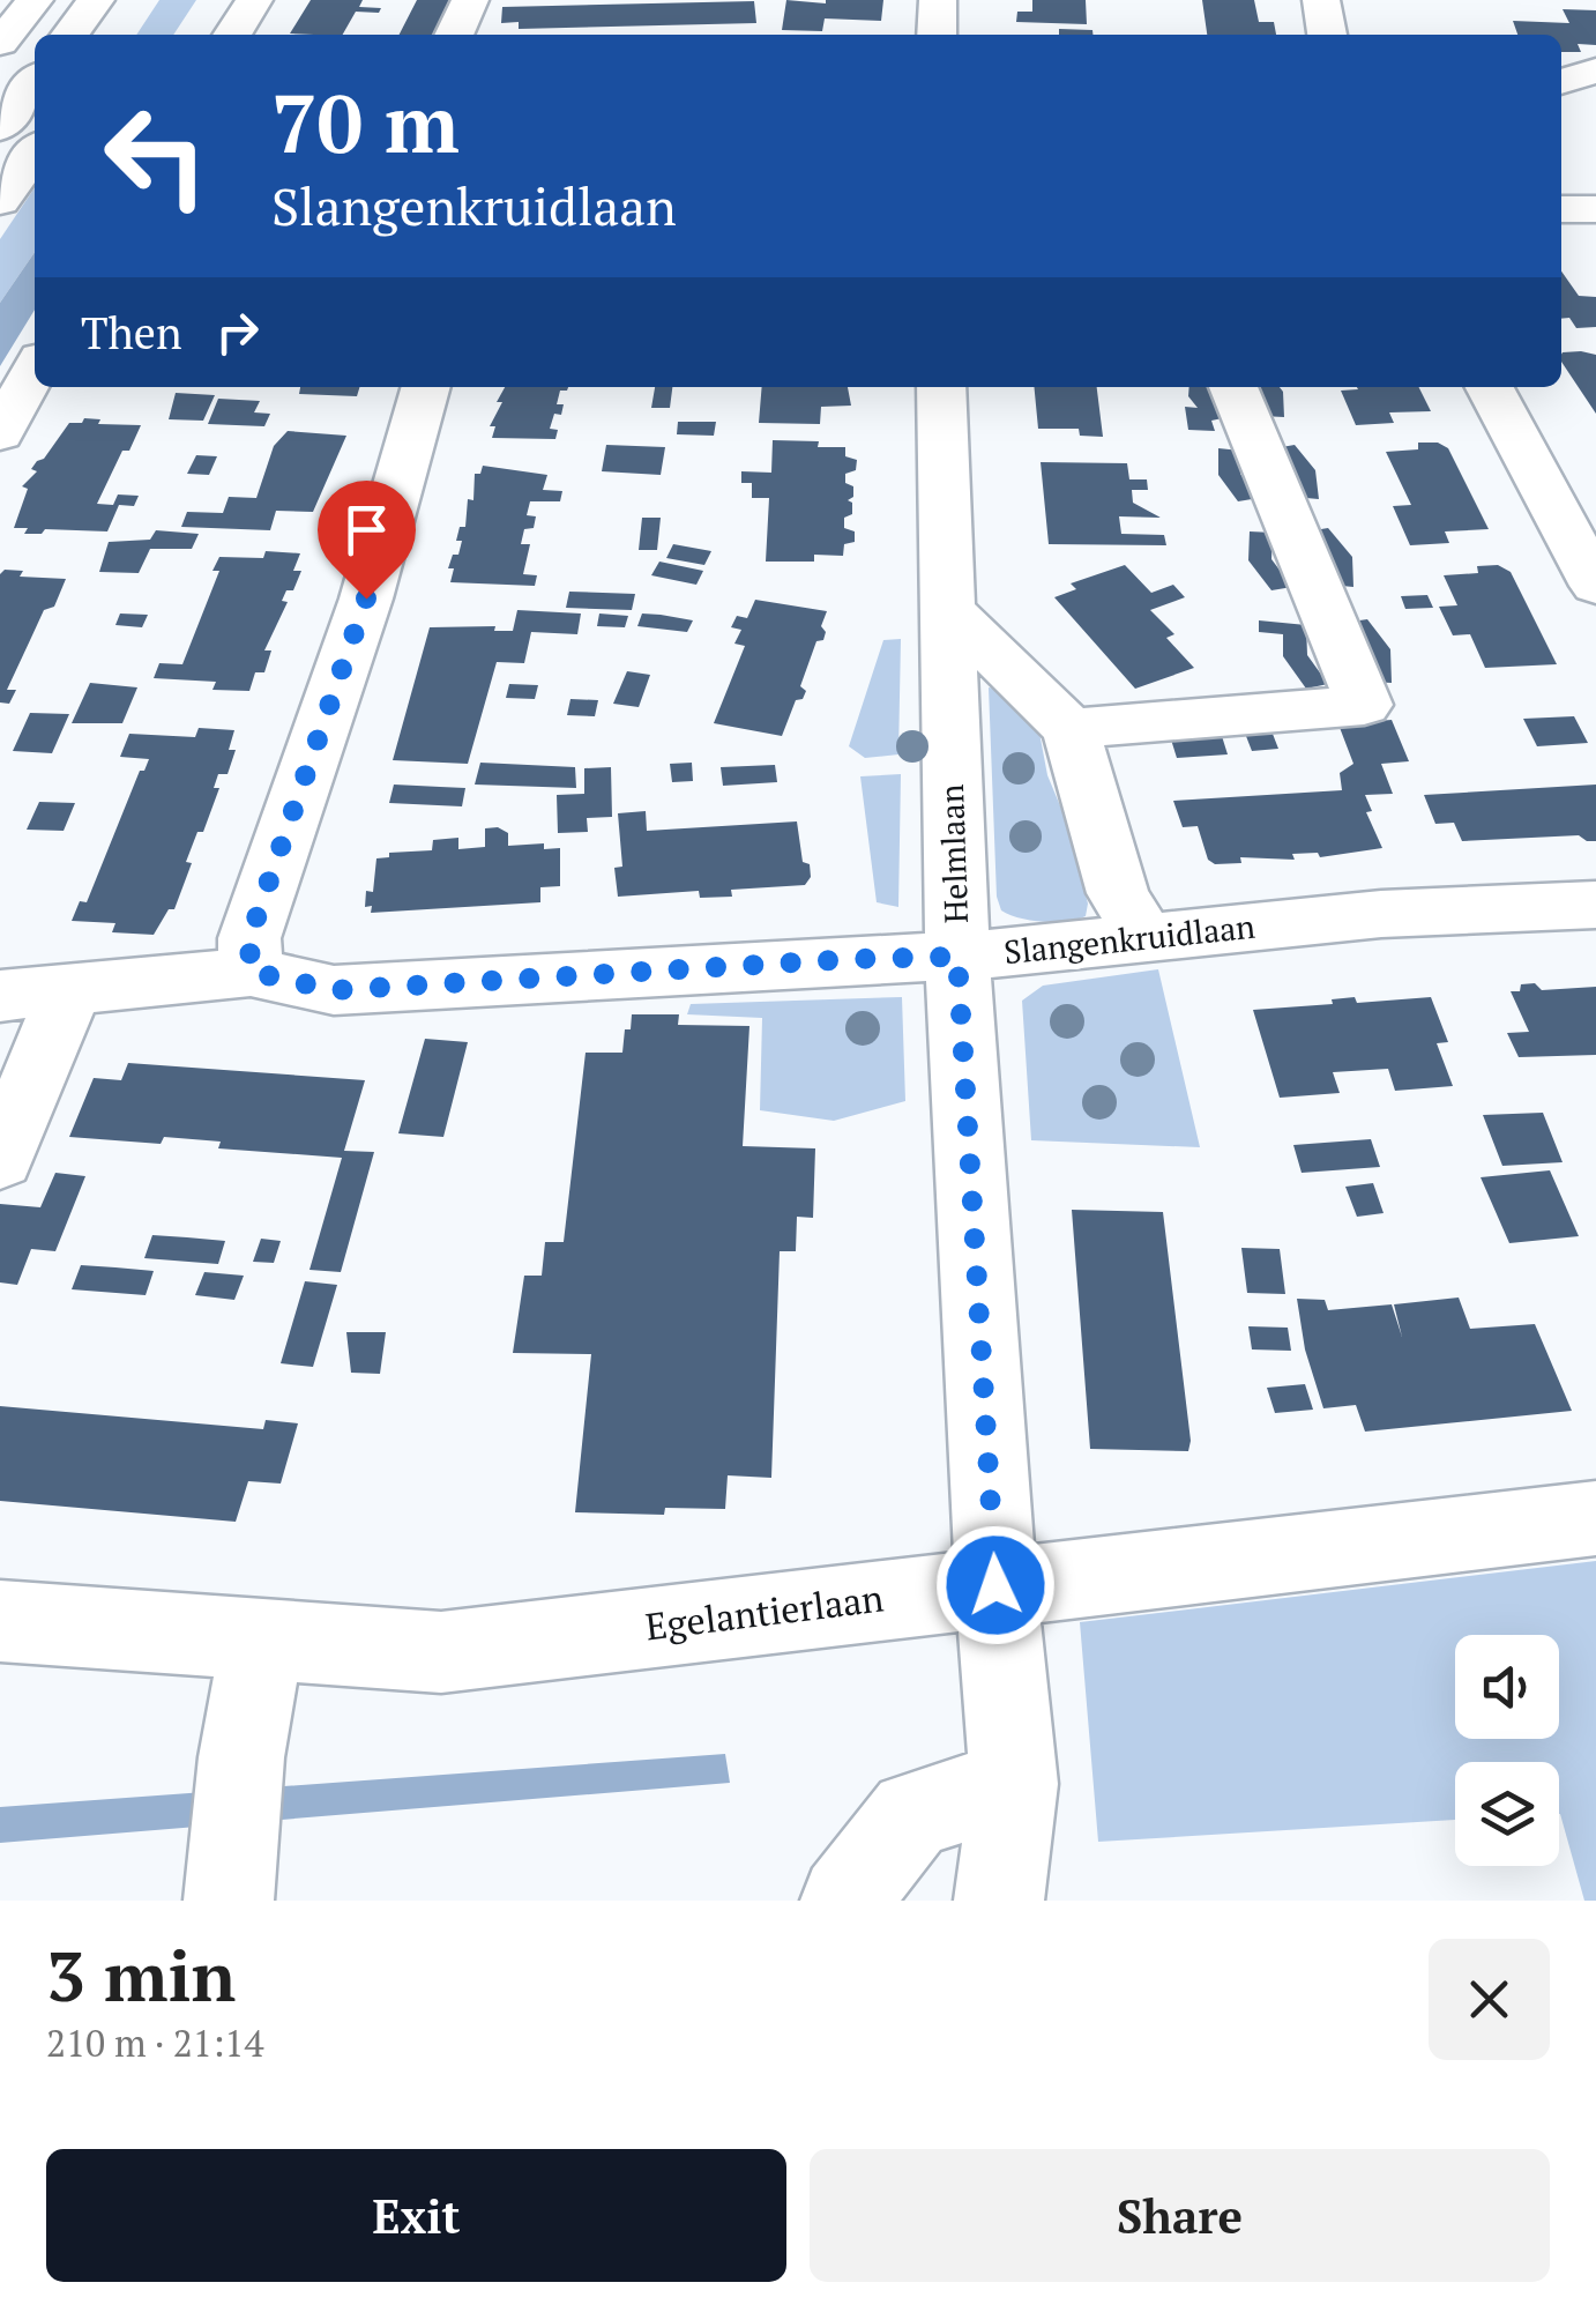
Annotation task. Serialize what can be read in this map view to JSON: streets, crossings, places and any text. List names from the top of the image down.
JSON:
{
  "streets": {
    "street": ["Helmlaan", "Slangenkruidlaan", "Egelantierlaan"]
  },
  "crossings": [
    ["Helmlaan", "Slangenkruidlaan"],
    ["Helmlaan", "Egelantierlaan"]
  ],
  "page": {
    "turn": ["70 m", "Slangenkruidlaan"],
    "then": "Then",
    "heading": ["3 min", "210 m · 21:14"],
    "buttons": ["Exit", "Share"]
  }
}
